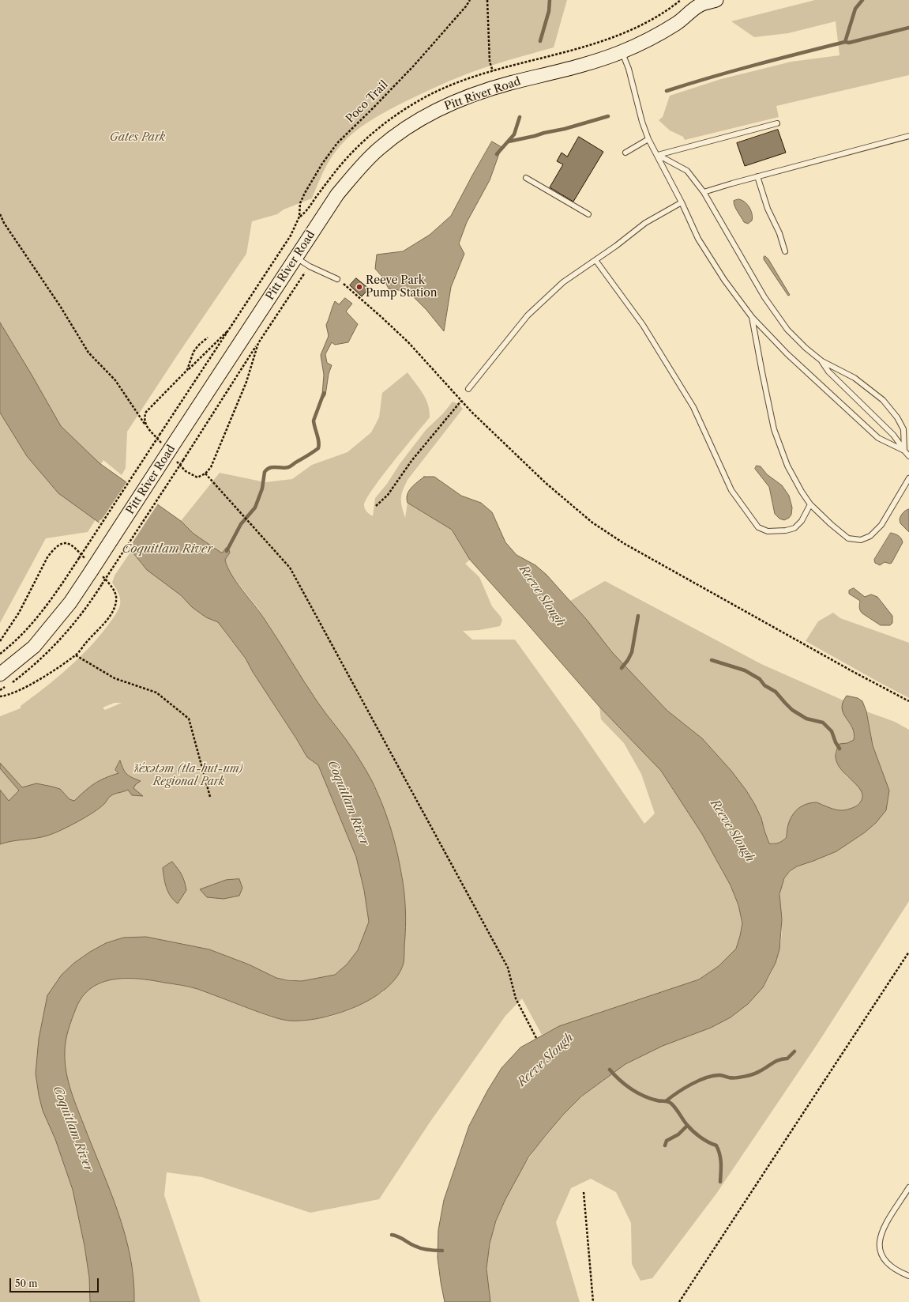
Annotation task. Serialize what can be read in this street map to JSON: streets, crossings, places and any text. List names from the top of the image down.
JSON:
{
  "streets": {
    "main road": ["Pitt River Road"],
    "path": ["Poco Trail"]
  },
  "water": ["Coquitlam River", "Reeve Slough"],
  "parks": ["Gates Park", "ƛ̓éxətəm (tla-hut-um) Regional Park"],
  "places": ["Reeve Park Pump Station"],
  "scale_bar": "50 m"
}
